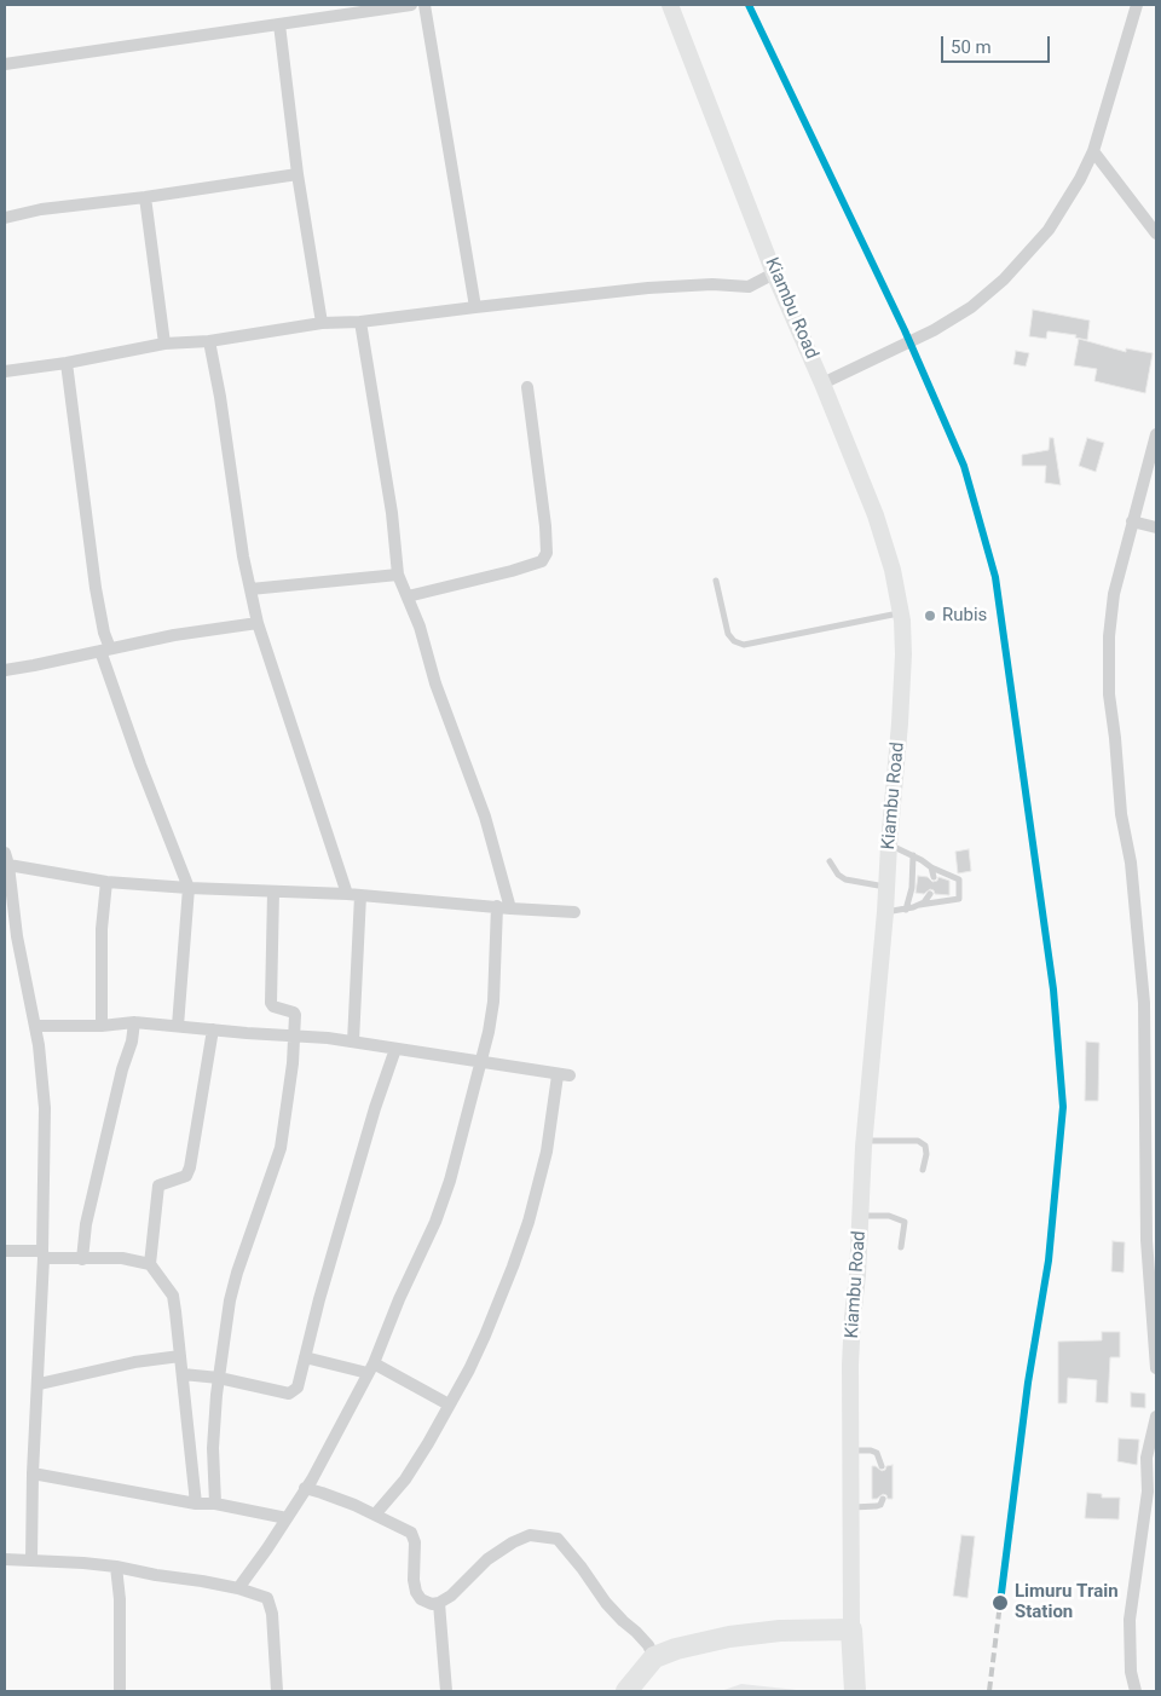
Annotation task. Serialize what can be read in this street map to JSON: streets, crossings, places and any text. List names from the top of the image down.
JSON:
{
  "streets": {
    "main road": ["Kiambu Road"]
  },
  "places": ["Rubis", "Limuru Train Station"],
  "scale_bar": "50 m"
}
